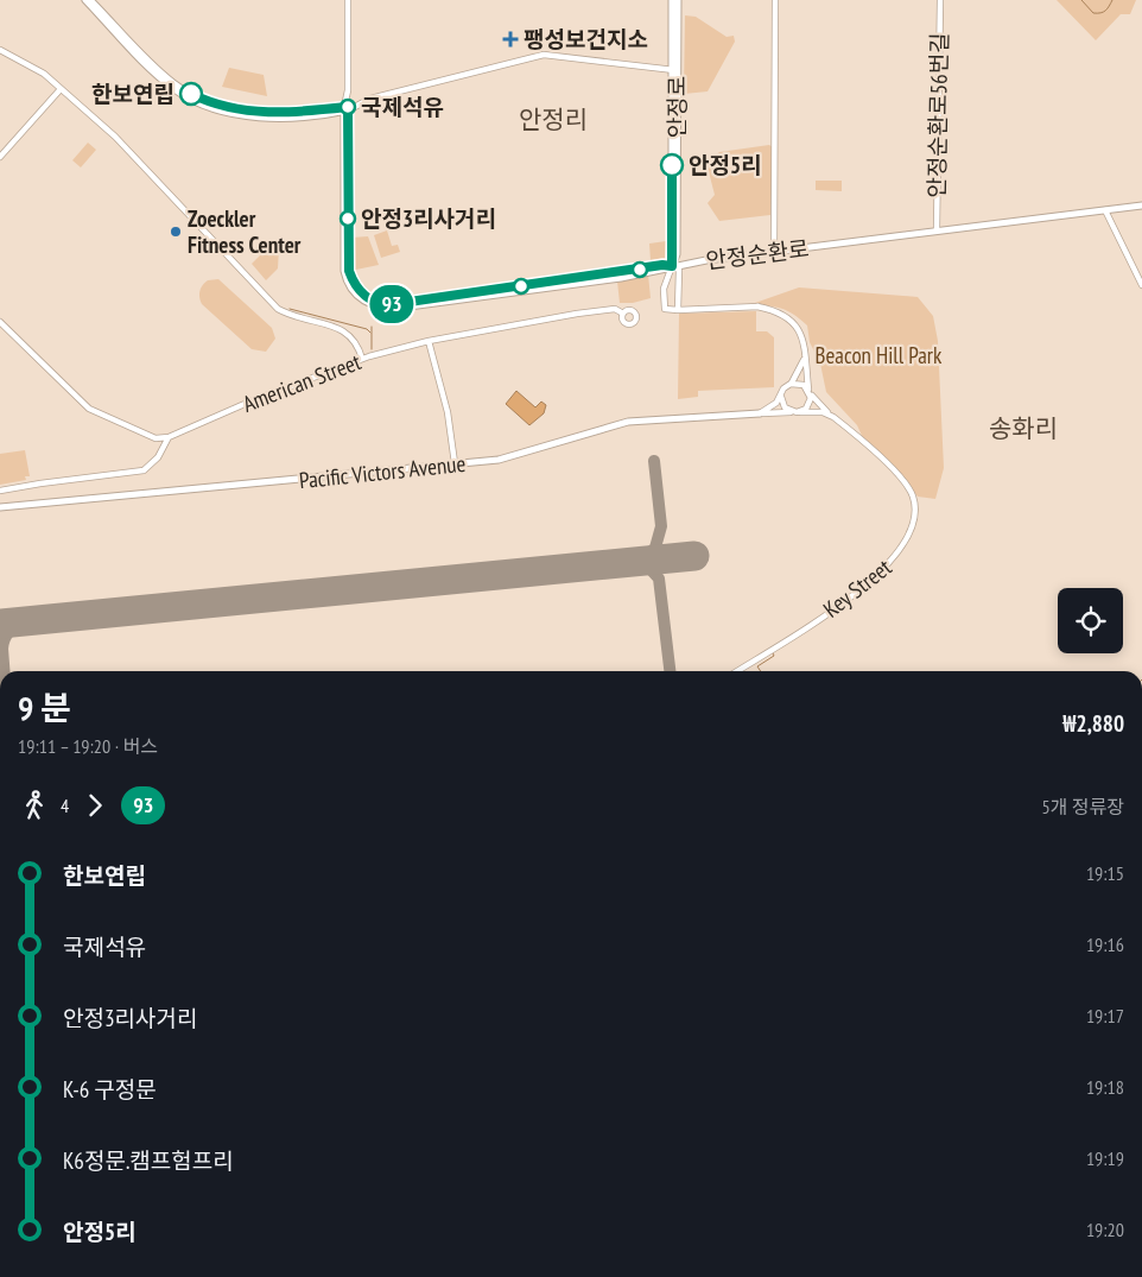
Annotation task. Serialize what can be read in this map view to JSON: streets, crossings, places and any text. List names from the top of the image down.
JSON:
{
  "streets": {
    "main road": ["안정로", "안정순환로", "Pacific Victors Avenue"],
    "street": ["안정순환로56번길", "American Street", "Key Street"]
  },
  "crossings": [
    ["안정로", "안정순환로"],
    ["안정순환로56번길", "안정순환로"]
  ],
  "districts": ["안정리", "송화리"],
  "parks": ["Beacon Hill Park"],
  "places": {
    "health": ["팽성보건지소"],
    "other": [
      "한보연립",
      "국제석유",
      "안정5리",
      "안정3리사거리",
      "Zoeckler Fitness Center"
    ]
  },
  "lines": ["bus line 93"],
  "page": {
    "on_map": "93",
    "heading": ["9 분", "19:11 – 19:20 · 버스", "₩2,880"],
    "legs": ["4", "93", "5개 정류장"],
    "list": [
      {
        "name": "한보연립",
        "value": "19:15"
      },
      {
        "name": "국제석유",
        "value": "19:16"
      },
      {
        "name": "안정3리사거리",
        "value": "19:17"
      },
      {
        "name": "K-6 구정문",
        "value": "19:18"
      },
      {
        "name": "K6정문.캠프험프리",
        "value": "19:19"
      },
      {
        "name": "안정5리",
        "value": "19:20"
      }
    ]
  }
}
